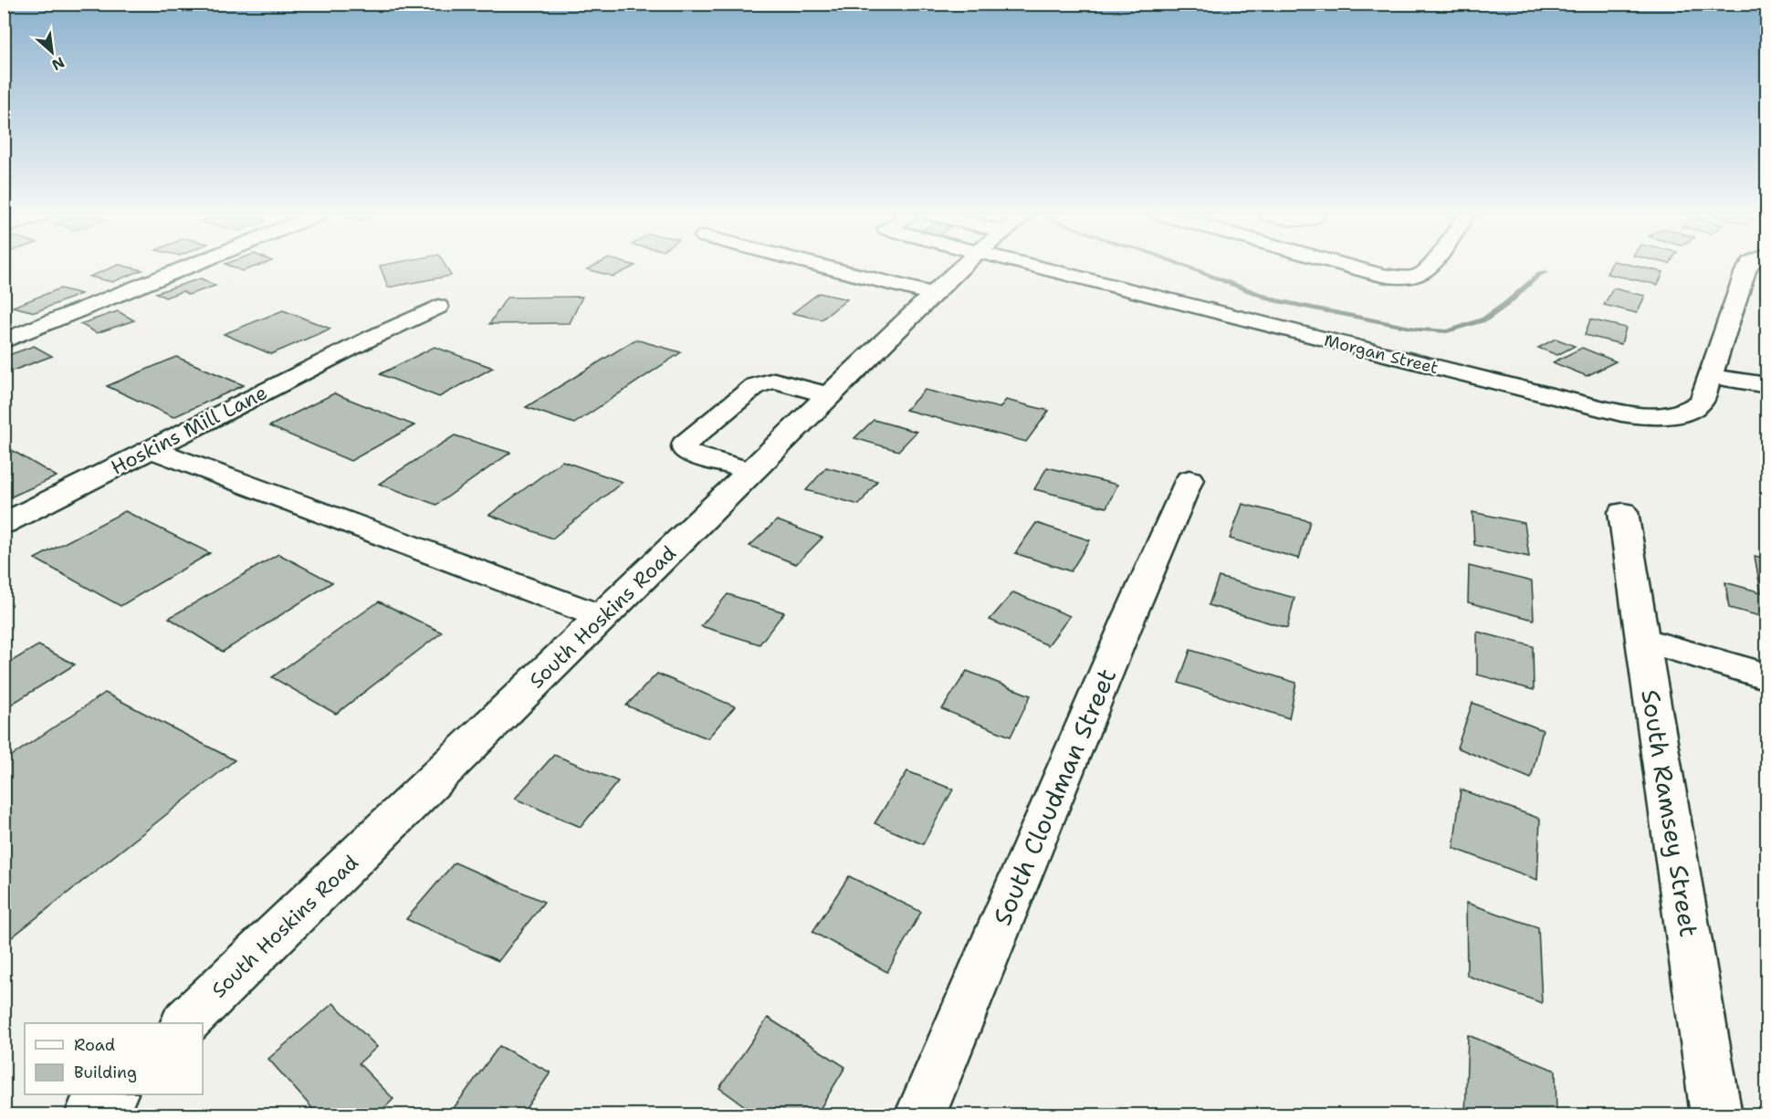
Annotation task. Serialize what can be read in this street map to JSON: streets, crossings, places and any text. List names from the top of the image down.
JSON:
{
  "streets": {
    "street": [
      "Morgan Street",
      "Hoskins Mill Lane",
      "South Hoskins Road",
      "South Cloudman Street",
      "South Ramsey Street"
    ]
  },
  "legend": ["Road", "Building"],
  "north": "bottom right"
}
